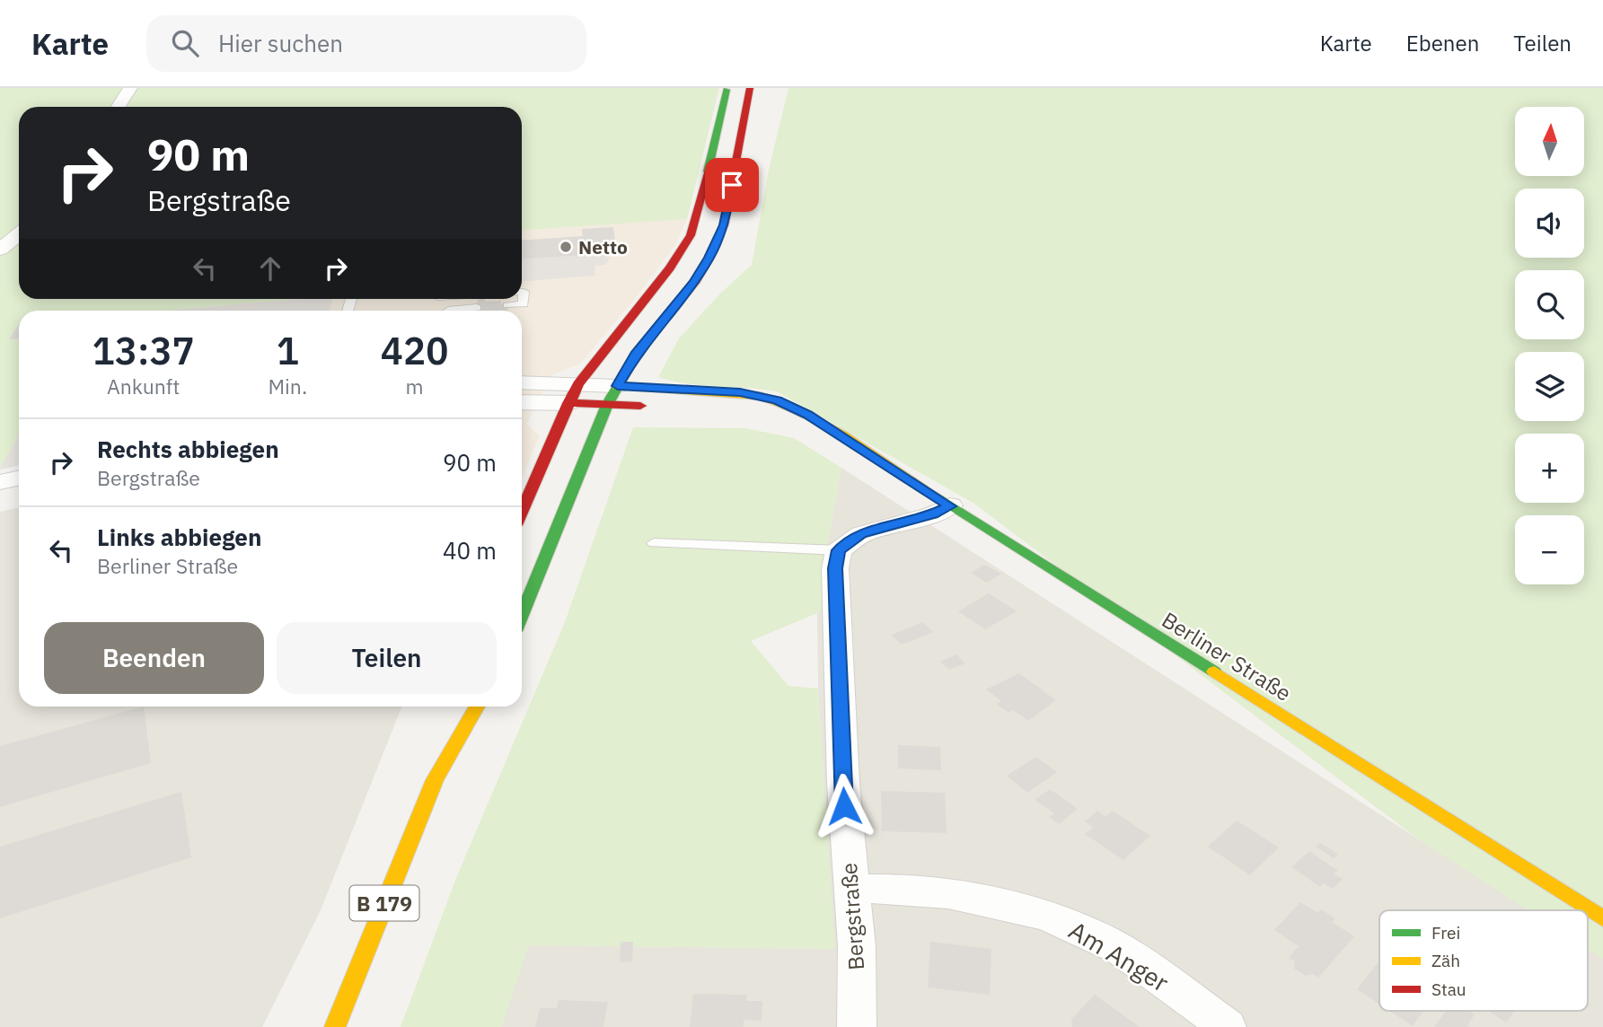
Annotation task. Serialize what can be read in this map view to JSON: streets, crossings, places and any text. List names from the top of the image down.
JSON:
{
  "streets": {
    "main road": ["Berliner Straße", "B 179"],
    "street": ["Bergstraße", "Am Anger"]
  },
  "crossings": [
    ["Bergstraße", "Am Anger"]
  ],
  "places": ["Netto"],
  "legend": ["Frei", "Zäh", "Stau"],
  "north": "top",
  "page": {
    "header": "Karte",
    "search": "Hier suchen",
    "nav": ["Karte", "Ebenen", "Teilen"],
    "map_buttons": ["+", "−"],
    "turn": ["90 m", "Bergstraße"],
    "eta": [
      "13:37",
      "Ankunft",
      "1",
      "Min.",
      "420",
      "m"
    ],
    "list": [
      {
        "name": "Rechts abbiegen",
        "note": "Bergstraße",
        "value": "90 m"
      },
      {
        "name": "Links abbiegen",
        "note": "Berliner Straße",
        "value": "40 m"
      }
    ],
    "buttons": ["Beenden", "Teilen"]
  }
}
